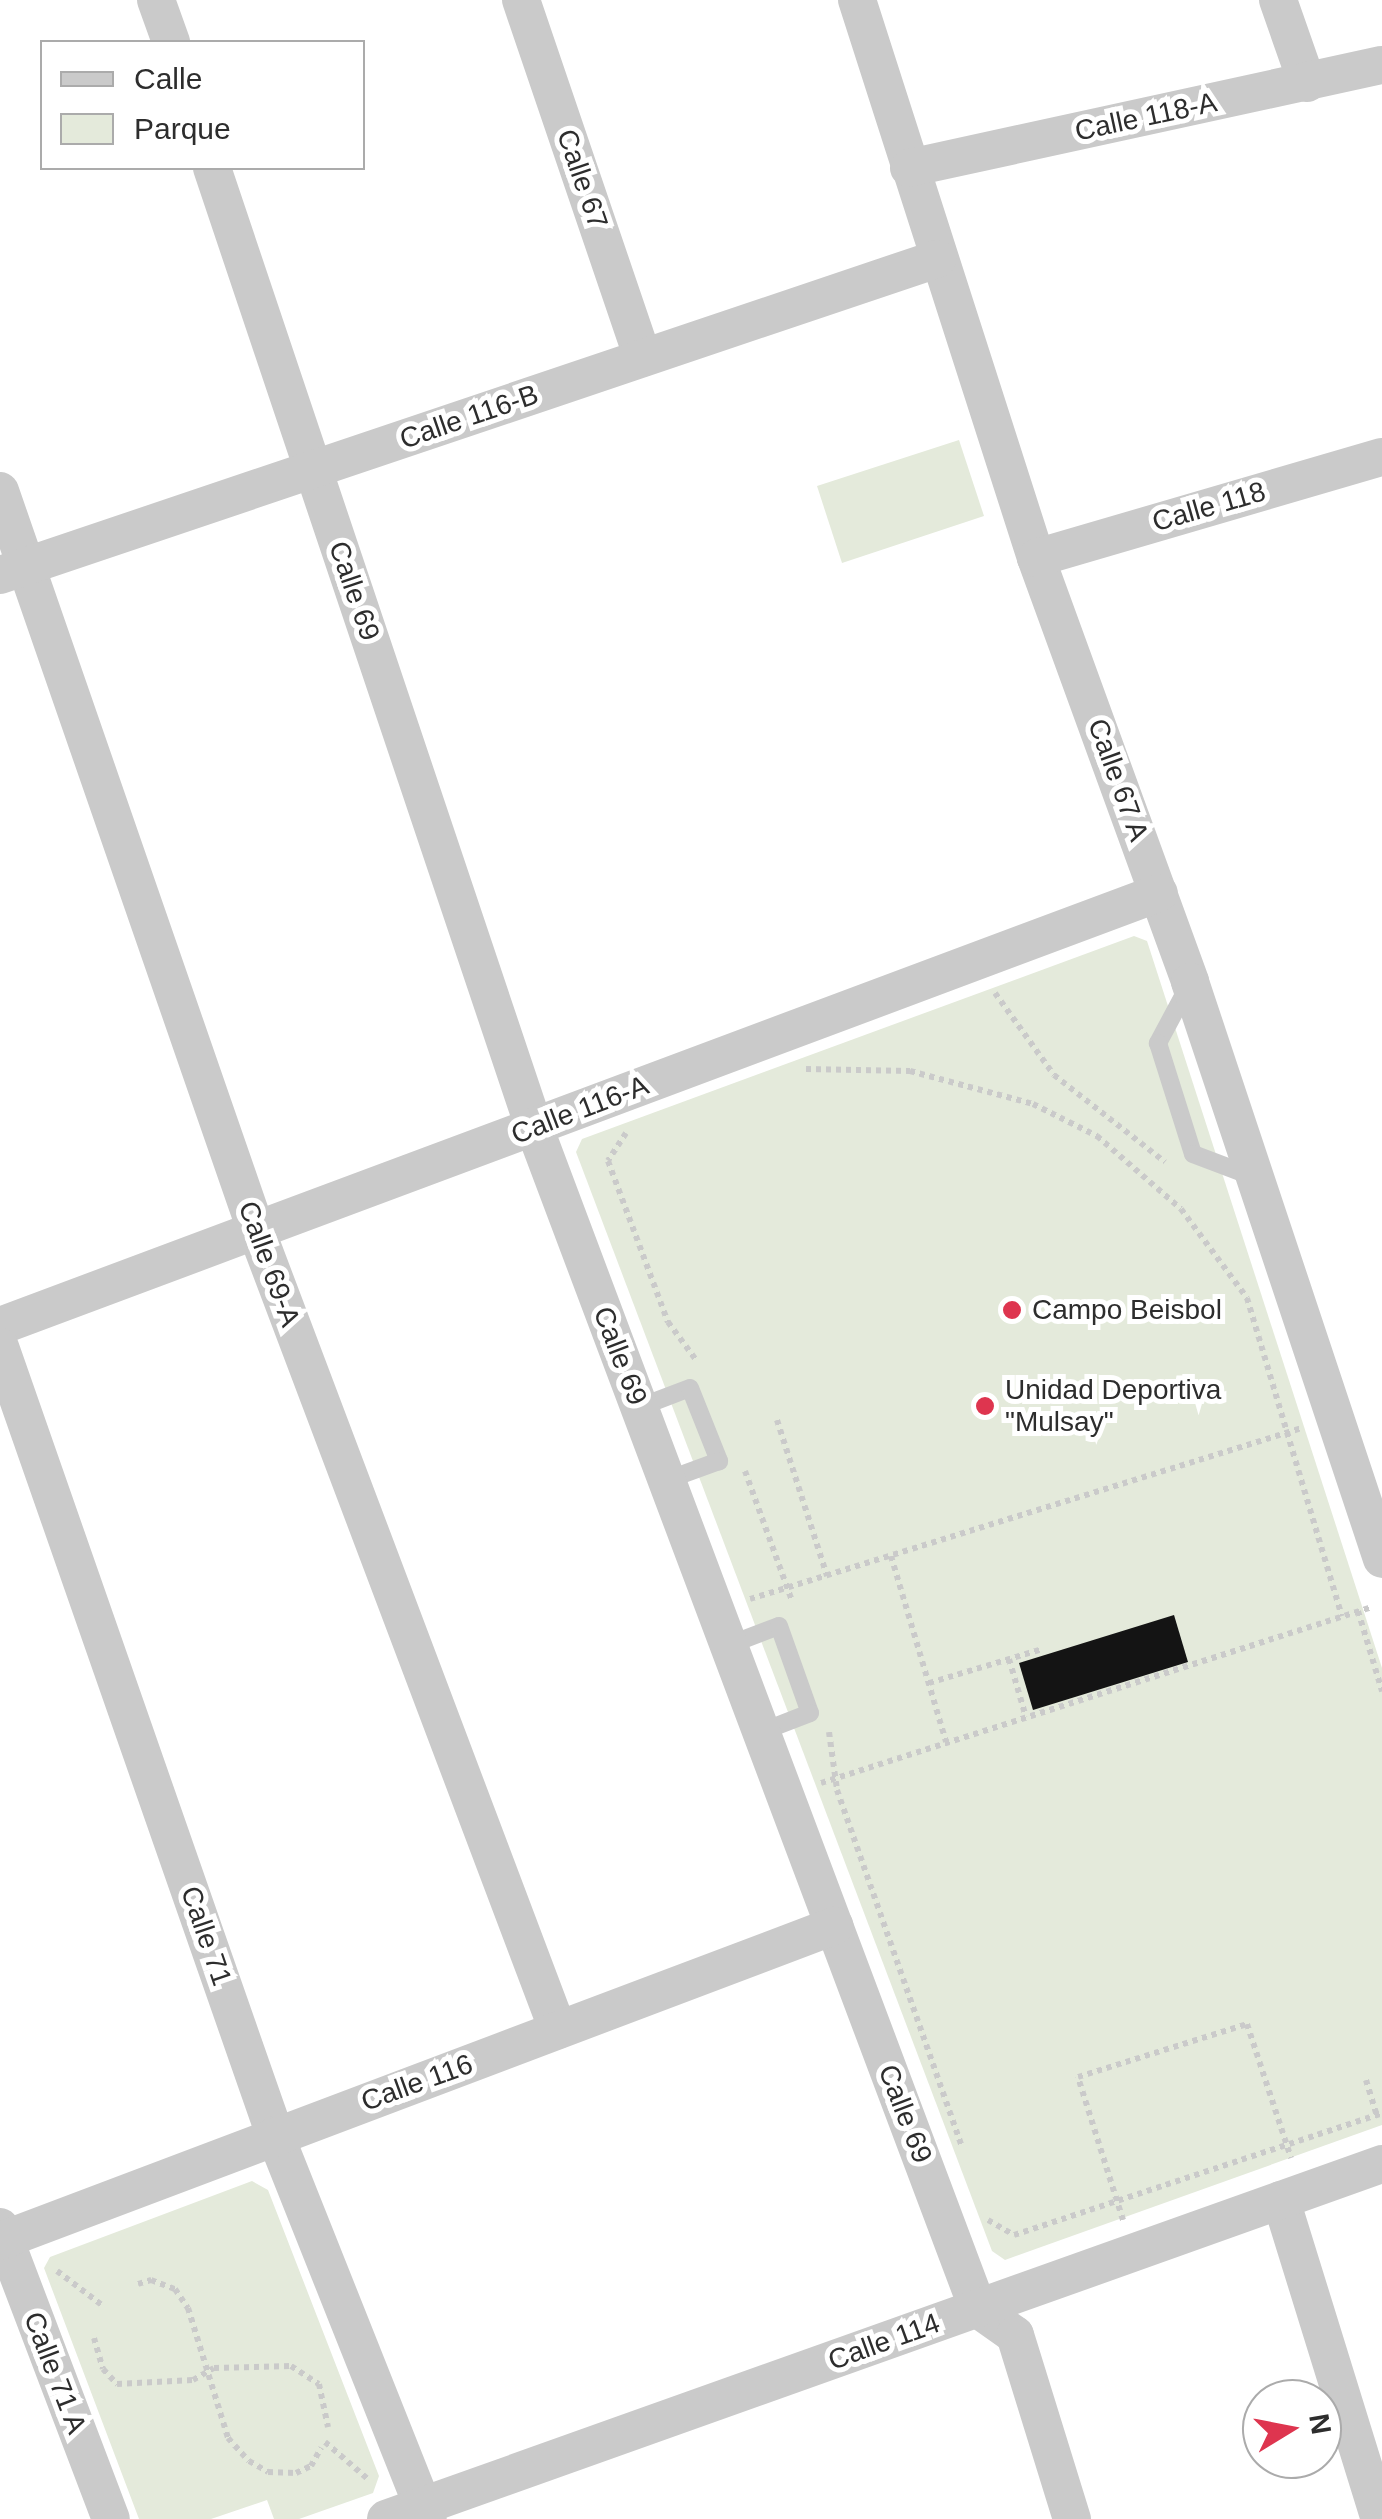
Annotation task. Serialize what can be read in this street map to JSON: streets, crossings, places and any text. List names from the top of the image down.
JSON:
{
  "streets": {
    "street": [
      "Calle 118-A",
      "Calle 67",
      "Calle 116-B",
      "Calle 118",
      "Calle 69",
      "Calle 67 A",
      "Calle 116-A",
      "Calle 69-A",
      "Calle 71",
      "Calle 116",
      "Calle 114",
      "Calle 71 A"
    ]
  },
  "crossings": [
    ["Calle 118-A", "Calle 67 A"],
    ["Calle 67", "Calle 116-B"],
    ["Calle 116-B", "Calle 69"],
    ["Calle 116-B", "Calle 67 A"],
    ["Calle 116-B", "Calle 69-A"],
    ["Calle 118", "Calle 67 A"],
    ["Calle 69", "Calle 116-A"],
    ["Calle 69", "Calle 116"],
    ["Calle 69", "Calle 114"],
    ["Calle 67 A", "Calle 116-A"],
    ["Calle 116-A", "Calle 69-A"],
    ["Calle 69-A", "Calle 116"],
    ["Calle 71", "Calle 116"],
    ["Calle 71", "Calle 114"],
    ["Calle 116", "Calle 71 A"]
  ],
  "places": ["Campo Beisbol", "Unidad Deportiva \"Mulsay\""],
  "legend": ["Calle", "Parque"],
  "north": "right"
}
